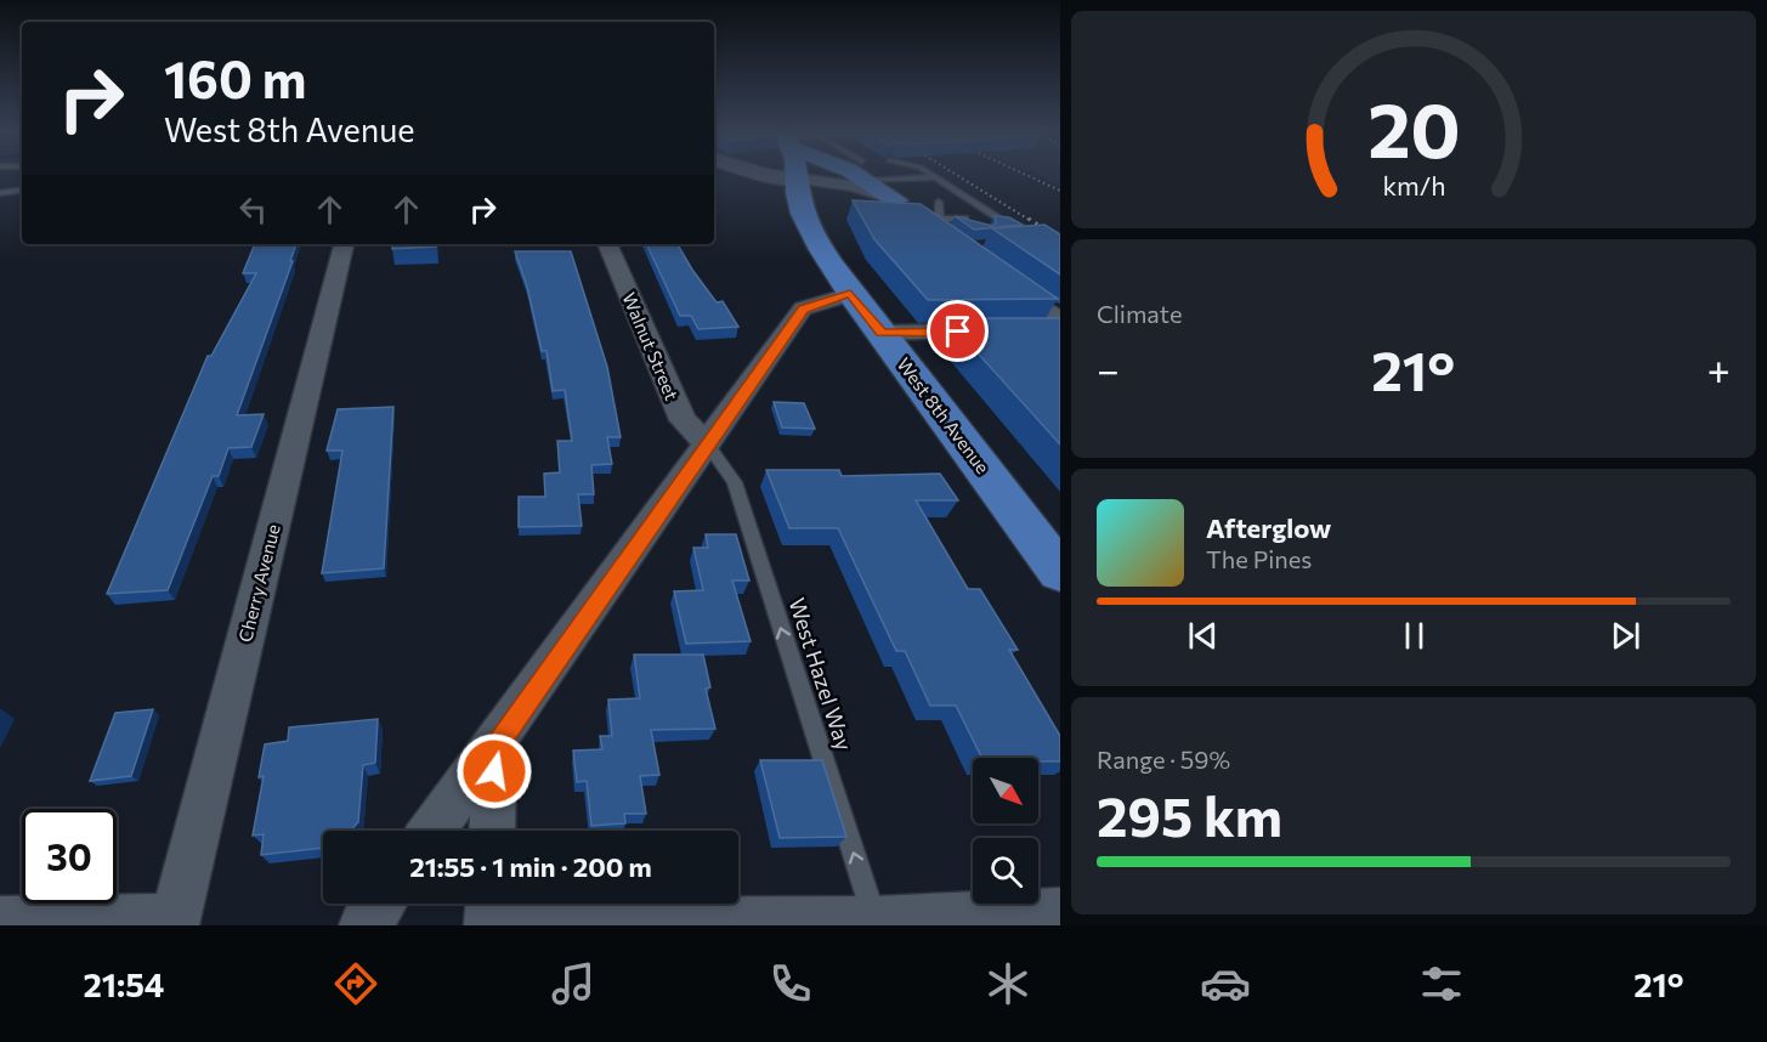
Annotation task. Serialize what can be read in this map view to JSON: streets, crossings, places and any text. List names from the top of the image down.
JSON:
{
  "streets": {
    "main road": ["West 8th Avenue"],
    "street": ["Walnut Street", "Cherry Avenue"],
    "lane": ["West Hazel Way"]
  },
  "crossings": [
    ["Walnut Street", "West Hazel Way"]
  ],
  "one_way": ["West Hazel Way"],
  "north": "bottom right",
  "page": {
    "turn": ["160 m", "West 8th Avenue"],
    "tile": [
      "Climate",
      ["Range · 59%", "295 km"]
    ],
    "heat": ["−", "21°", "+"],
    "song": ["Afterglow", "The Pines"],
    "limit": "30",
    "trip": "21:55 · 1 min · 200 m",
    "tabs": ["21:54", "21°"],
    "gauge": ["20", "km/h"]
  }
}
